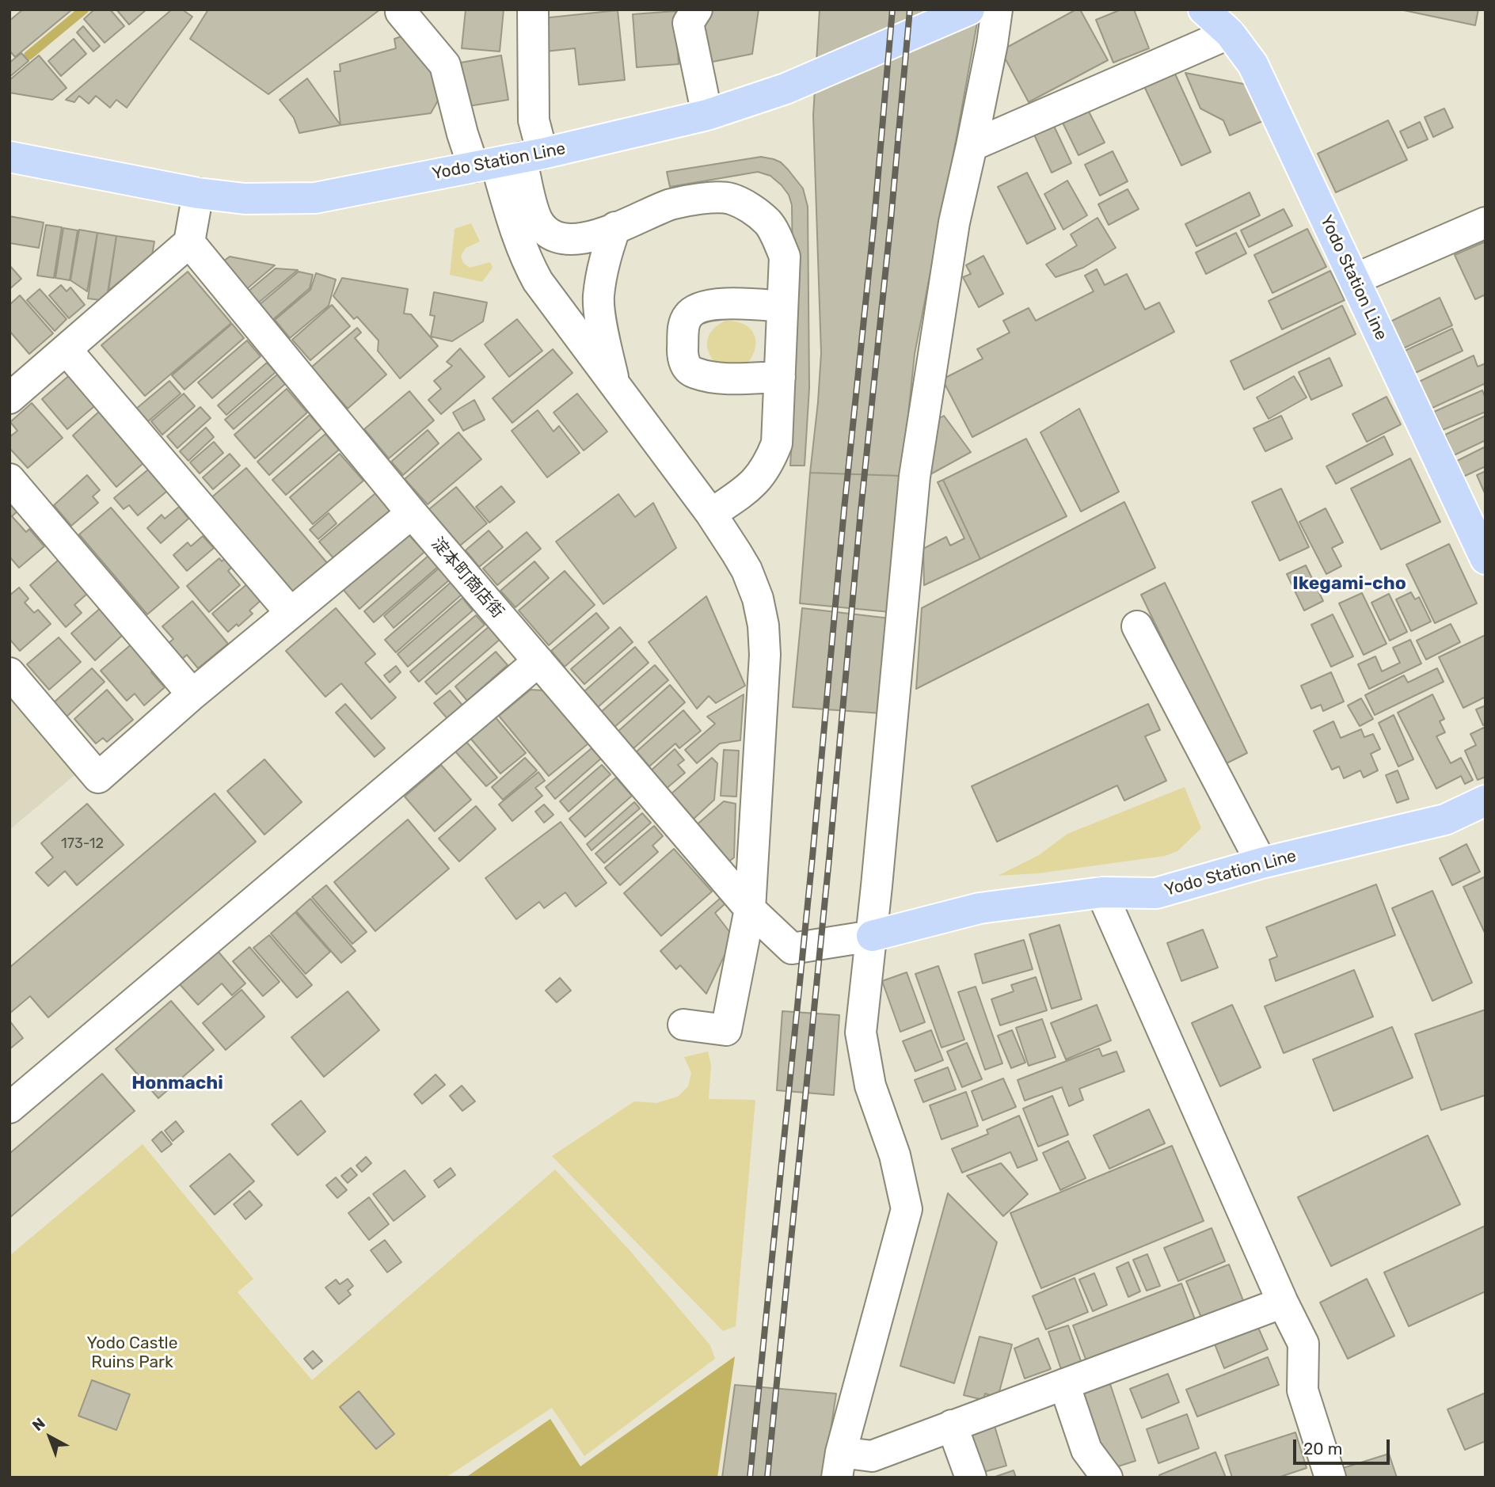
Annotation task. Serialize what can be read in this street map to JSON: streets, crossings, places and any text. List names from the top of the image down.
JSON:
{
  "streets": {
    "main road": ["Yodo Station Line"],
    "street": ["淀本町商店街"]
  },
  "crossings": [
    ["Yodo Station Line", "淀本町商店街"]
  ],
  "districts": ["Ikegami-cho", "Honmachi"],
  "parks": ["Yodo Castle Ruins Park"],
  "house_numbers": ["173-12"],
  "scale_bar": "20 m",
  "north": "top left"
}
